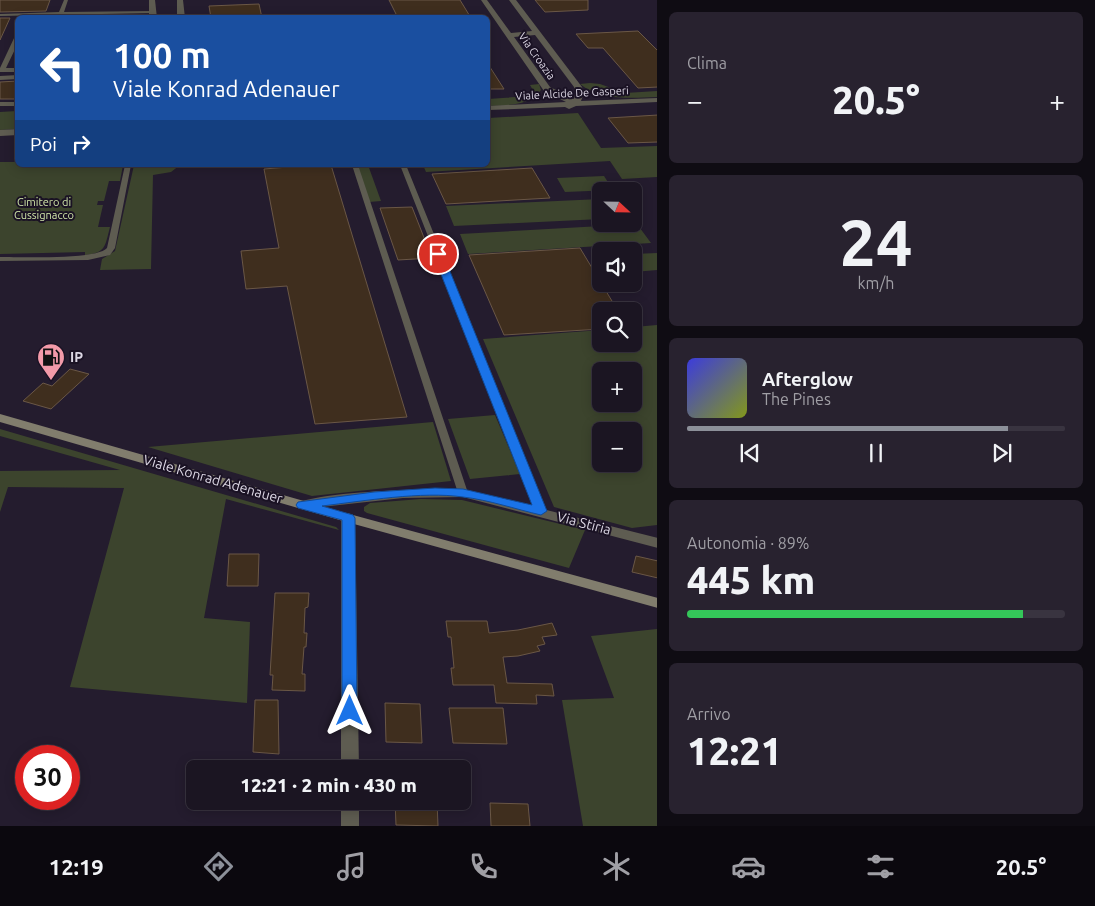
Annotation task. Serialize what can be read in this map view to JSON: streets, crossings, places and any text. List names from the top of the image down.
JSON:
{
  "streets": {
    "main road": ["Viale Konrad Adenauer"],
    "street": ["Via Croazia", "Viale Alcide De Gasperi", "Via Stiria"]
  },
  "crossings": [
    ["Via Croazia", "Viale Alcide De Gasperi"],
    ["Viale Konrad Adenauer", "Via Stiria"]
  ],
  "parks": ["Cimitero di Cussignacco"],
  "places": {
    "fuel station": ["IP"]
  },
  "north": "right",
  "page": {
    "tile": [
      "Clima",
      ["24", "km/h"],
      ["Autonomia · 89%", "445 km"],
      ["Arrivo", "12:21"]
    ],
    "turn": ["100 m", "Viale Konrad Adenauer"],
    "heat": ["−", "20.5°", "+"],
    "then": "Poi",
    "map_buttons": ["+", "−"],
    "song": ["Afterglow", "The Pines"],
    "limit": "30",
    "trip": "12:21 · 2 min · 430 m",
    "tabs": ["12:19", "20.5°"]
  }
}
